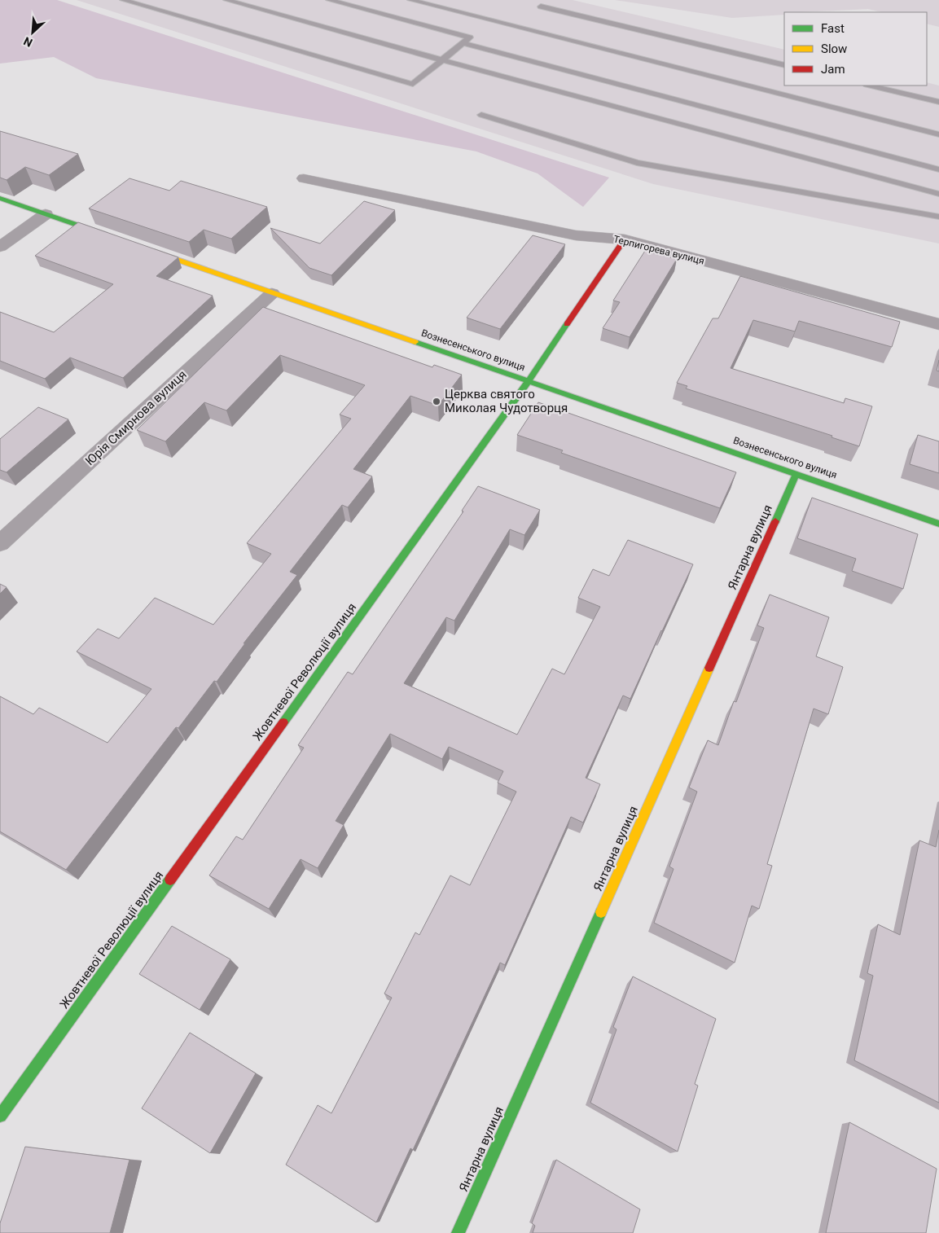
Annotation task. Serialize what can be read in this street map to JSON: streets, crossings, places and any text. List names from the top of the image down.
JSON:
{
  "streets": {
    "street": [
      "Терпигорева вулиця",
      "Вознесенського вулиця",
      "Юрія Смирнова вулиця",
      "Янтарна вулиця",
      "Жовтневої Революції вулиця"
    ]
  },
  "crossings": [
    ["Терпигорева вулиця", "Жовтневої Революції вулиця"],
    ["Вознесенського вулиця", "Юрія Смирнова вулиця"],
    ["Вознесенського вулиця", "Янтарна вулиця"],
    ["Вознесенського вулиця", "Жовтневої Революції вулиця"]
  ],
  "places": ["Церква святого Миколая Чудотворця"],
  "legend": ["Fast", "Slow", "Jam"],
  "north": "bottom left"
}
